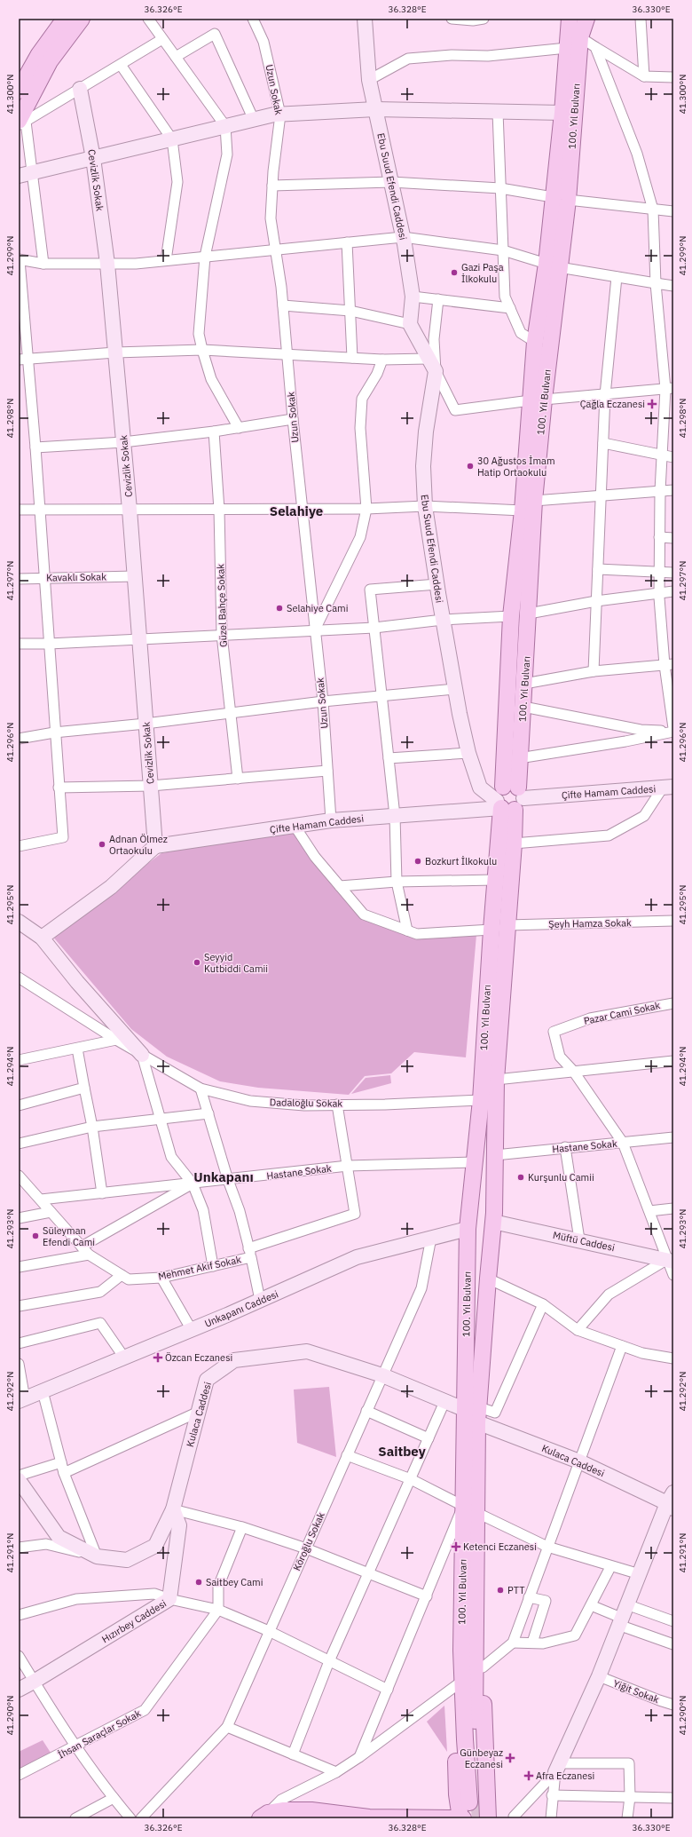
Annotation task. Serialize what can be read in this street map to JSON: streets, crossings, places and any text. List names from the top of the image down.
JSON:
{
  "streets": {
    "main road": [
      "100. Yıl Bulvarı",
      "Cevizlik Sokak",
      "Ebu Suud Efendi Caddesi",
      "Çifte Hamam Caddesi",
      "Müftü Caddesi",
      "Unkapanı Caddesi",
      "Kulaca Caddesi",
      "Hızırbey Caddesi"
    ],
    "street": [
      "Uzun Sokak",
      "Kavaklı Sokak",
      "Güzel Bahçe Sokak",
      "Şeyh Hamza Sokak",
      "Pazar Cami Sokak",
      "Dadaloğlu Sokak",
      "Hastane Sokak",
      "Mehmet Akif Sokak",
      "Köroğlu Sokak",
      "Yiğit Sokak",
      "İhsan Saraçlar Sokak"
    ]
  },
  "crossings": [
    ["Uzun Sokak", "Çifte Hamam Caddesi"],
    ["100. Yıl Bulvarı", "Ebu Suud Efendi Caddesi"],
    ["100. Yıl Bulvarı", "Çifte Hamam Caddesi"],
    ["100. Yıl Bulvarı", "Şeyh Hamza Sokak"],
    ["100. Yıl Bulvarı", "Dadaloğlu Sokak"],
    ["100. Yıl Bulvarı", "Hastane Sokak"],
    ["100. Yıl Bulvarı", "Müftü Caddesi"],
    ["100. Yıl Bulvarı", "Unkapanı Caddesi"],
    ["100. Yıl Bulvarı", "Kulaca Caddesi"],
    ["Cevizlik Sokak", "Kavaklı Sokak"],
    ["Cevizlik Sokak", "Çifte Hamam Caddesi"],
    ["Ebu Suud Efendi Caddesi", "Çifte Hamam Caddesi"],
    ["Hastane Sokak", "Mehmet Akif Sokak"],
    ["Mehmet Akif Sokak", "Unkapanı Caddesi"],
    ["Unkapanı Caddesi", "Köroğlu Sokak"],
    ["Kulaca Caddesi", "Köroğlu Sokak"],
    ["Kulaca Caddesi", "Hızırbey Caddesi"]
  ],
  "districts": ["Selahiye", "Unkapanı", "Saitbey"],
  "places": {
    "other": [
      "Gazi Paşa İlkokulu",
      "30 Ağustos İmam Hatip Ortaokulu",
      "Selahiye Cami",
      "Adnan Ölmez Ortaokulu",
      "Bozkurt İlkokulu",
      "Seyyid Kutbiddi Camii",
      "Kurşunlu Camii",
      "Süleyman Efendi Cami",
      "Saitbey Cami",
      "PTT"
    ],
    "health": [
      "Çağla Eczanesi",
      "Özcan Eczanesi",
      "Ketenci Eczanesi",
      "Günbeyaz Eczanesi",
      "Afra Eczanesi"
    ]
  },
  "coordinates": [
    "36.326°E",
    "36.328°E",
    "36.330°E",
    "41.300°N",
    "41.299°N",
    "41.298°N",
    "41.297°N",
    "41.296°N",
    "41.295°N",
    "41.294°N",
    "41.293°N",
    "41.292°N",
    "41.291°N",
    "41.290°N"
  ]
}
